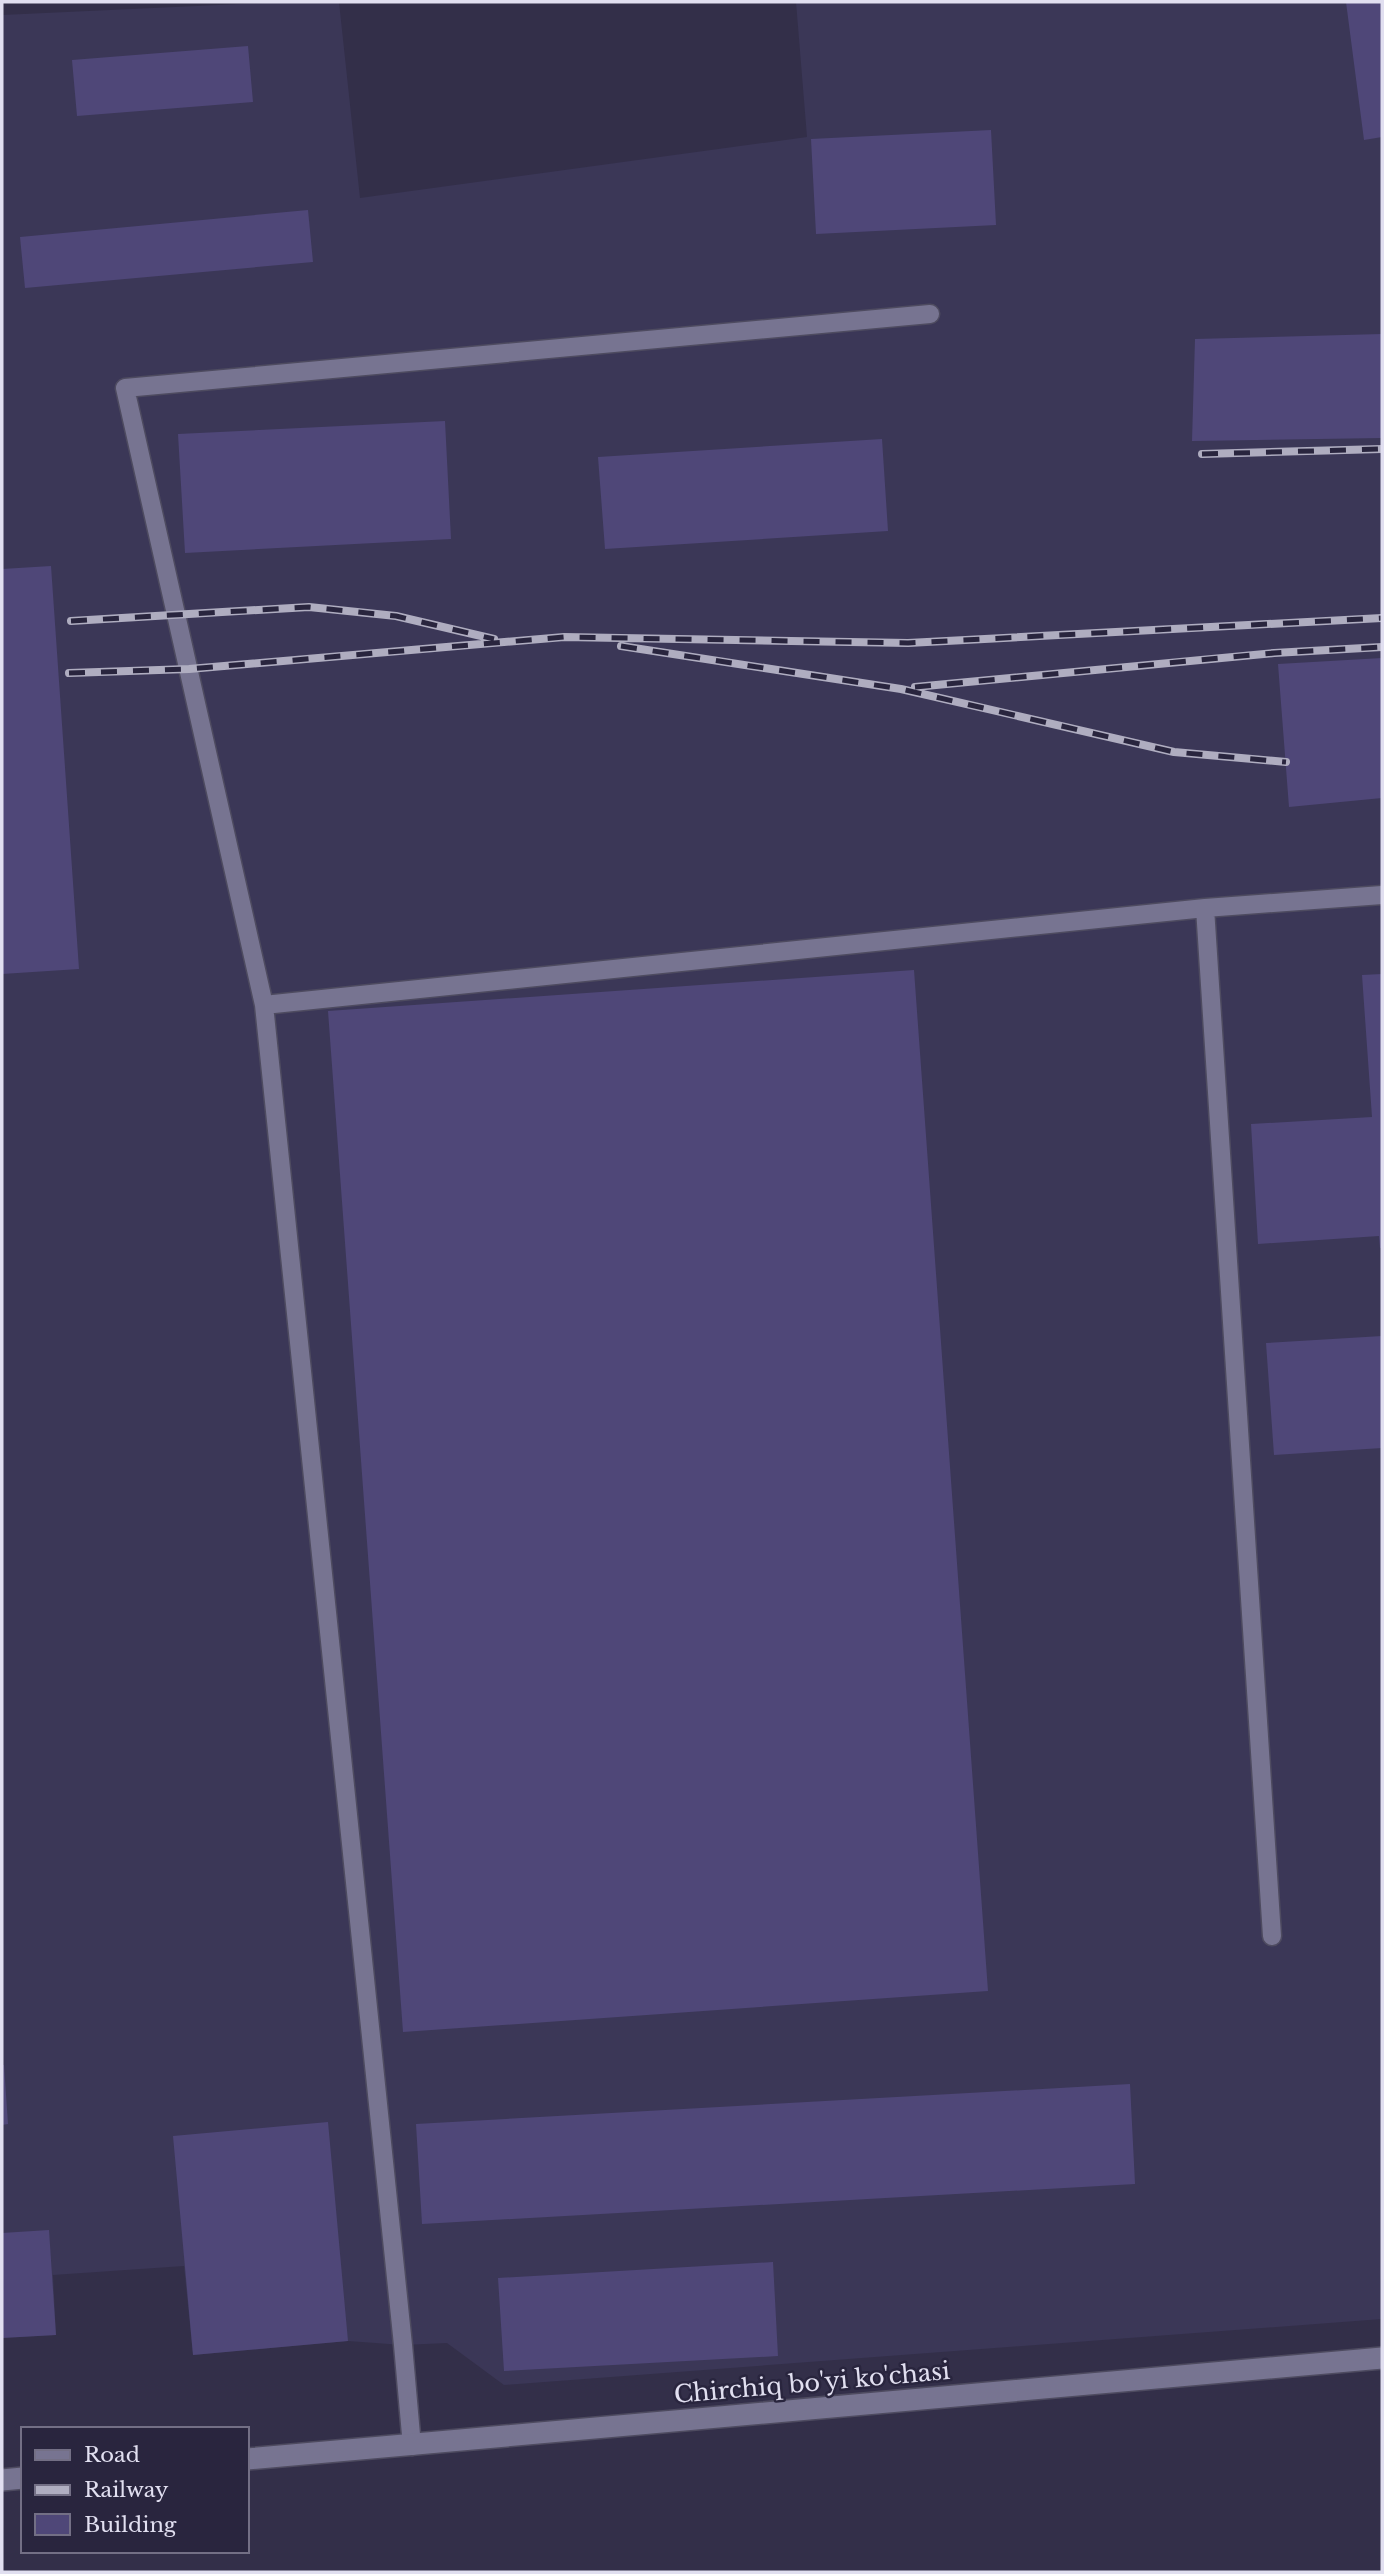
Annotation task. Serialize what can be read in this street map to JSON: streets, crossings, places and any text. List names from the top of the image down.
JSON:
{
  "streets": {
    "street": ["Chirchiq bo'yi ko'chasi"]
  },
  "legend": ["Road", "Railway", "Building"]
}
